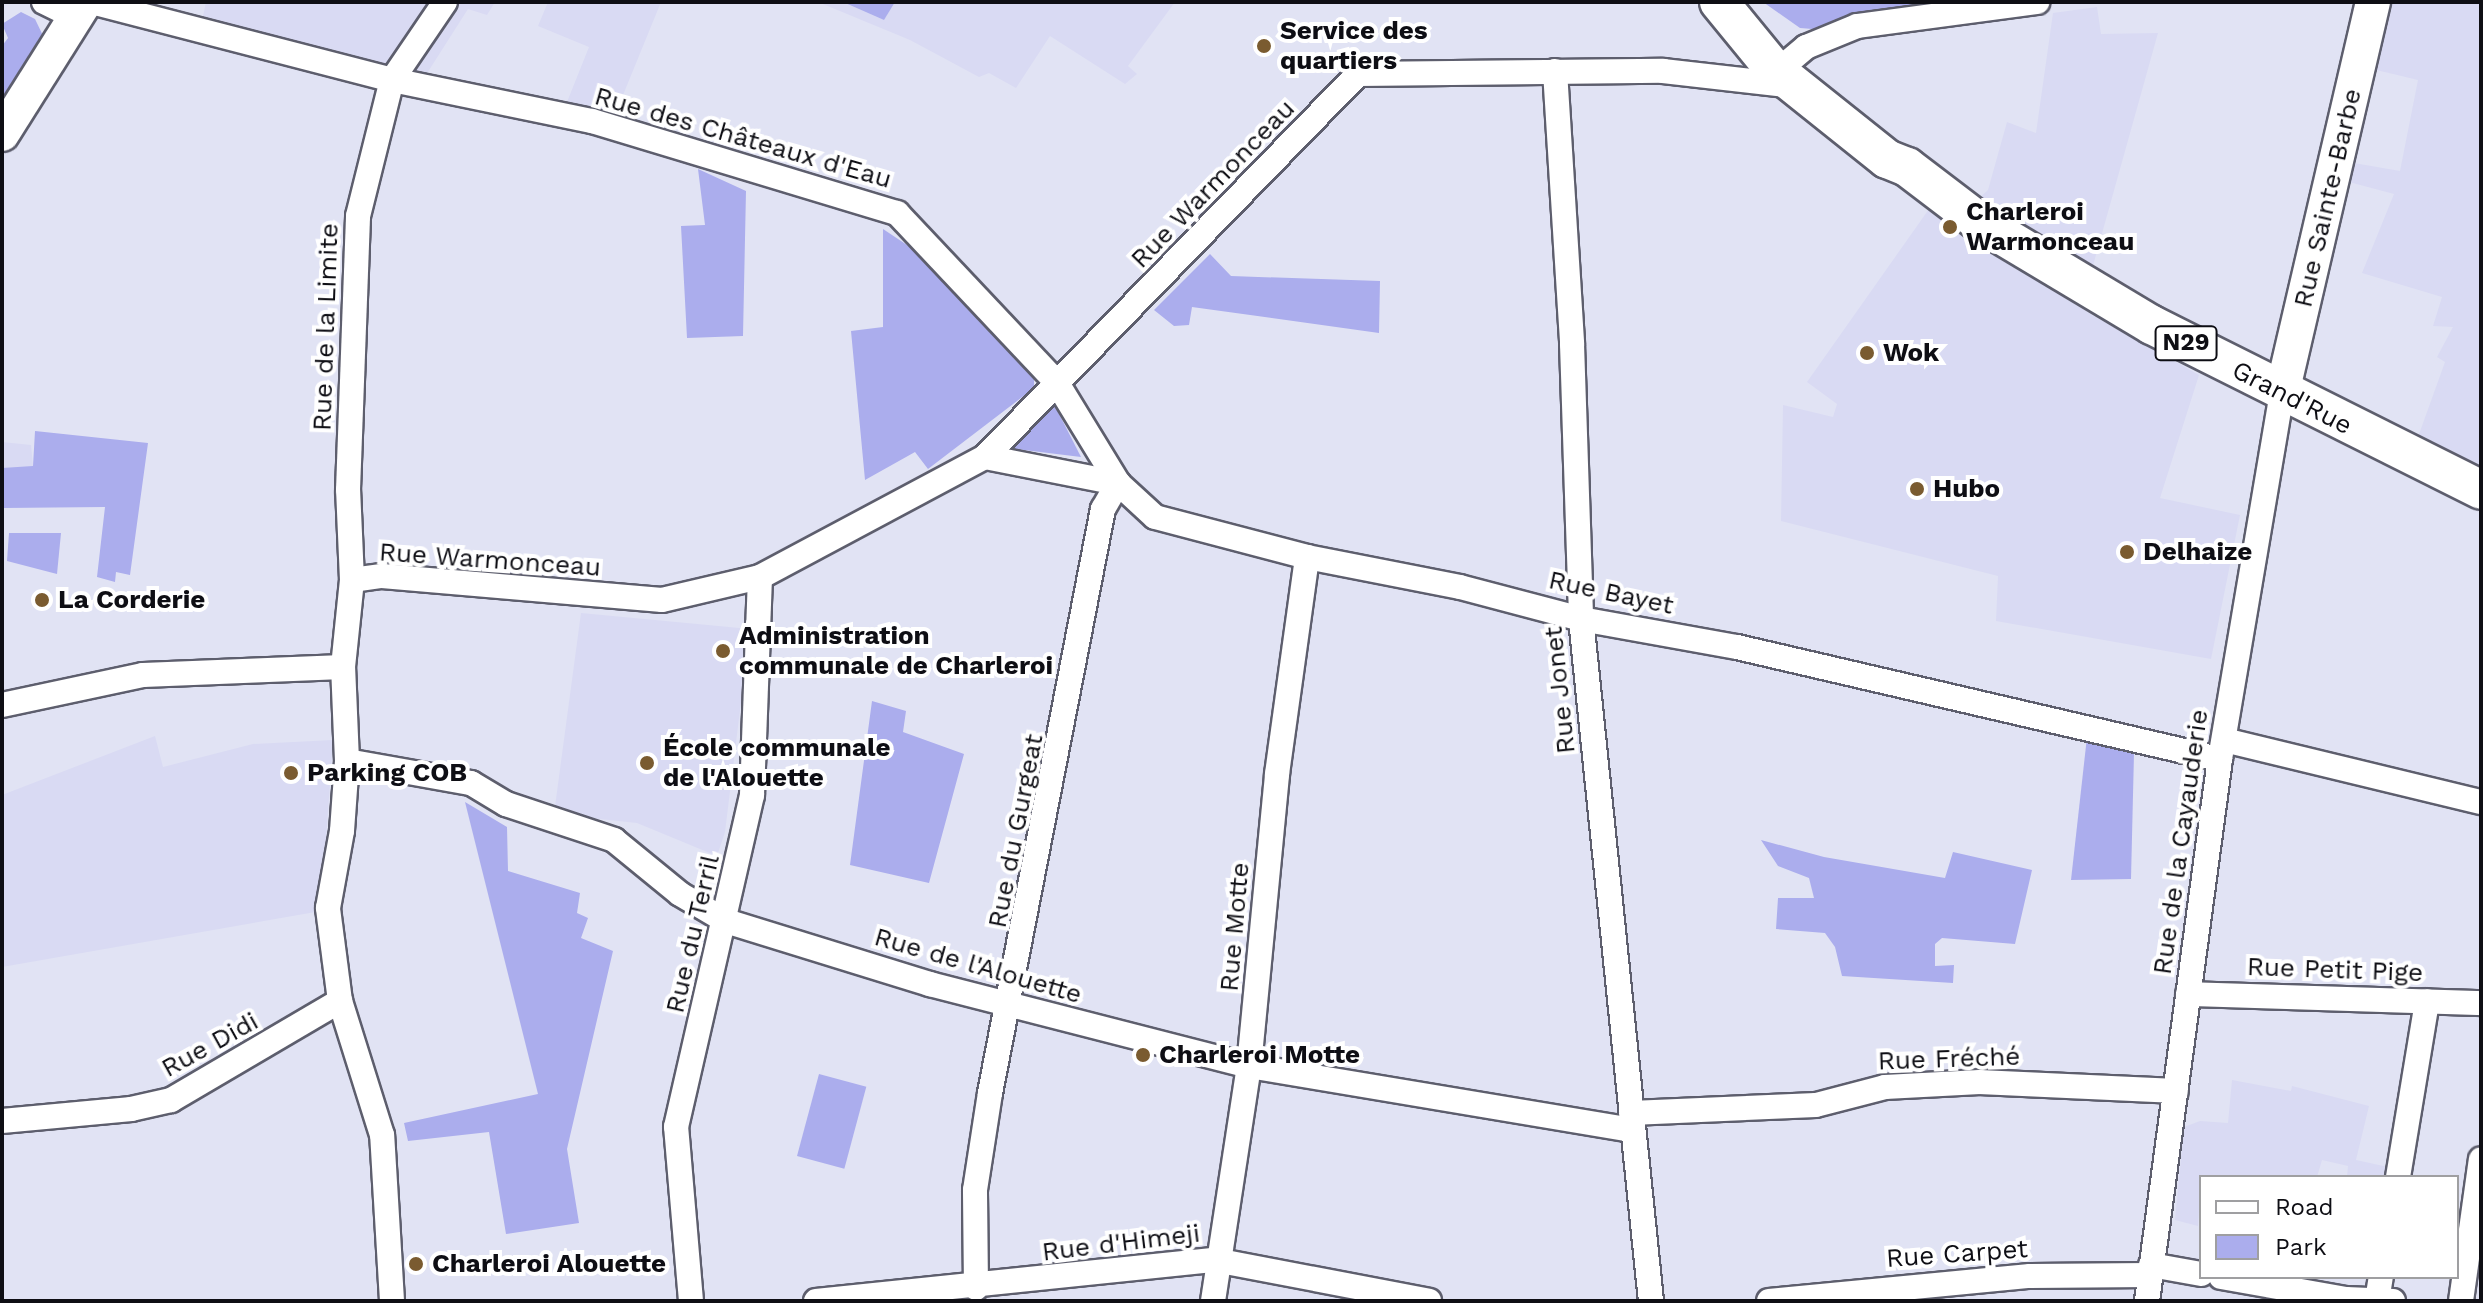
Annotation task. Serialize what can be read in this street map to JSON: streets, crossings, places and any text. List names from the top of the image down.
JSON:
{
  "streets": {
    "main road": ["N29", "Grand'Rue"],
    "street": [
      "Rue des Châteaux d'Eau",
      "Rue Warmonceau",
      "Rue Sainte-Barbe",
      "Rue de la Limite",
      "Rue Bayet",
      "Rue Jonet",
      "Rue du Gurgeat",
      "Rue de la Cayauderie",
      "Rue Motte",
      "Rue du Terril",
      "Rue de l'Alouette",
      "Rue Petit Pige",
      "Rue Didi",
      "Rue Fréché",
      "Rue d'Himeji",
      "Rue Carpet"
    ]
  },
  "crossings": [
    ["Rue des Châteaux d'Eau", "Rue Warmonceau"],
    ["Rue des Châteaux d'Eau", "Rue de la Limite"],
    ["Rue des Châteaux d'Eau", "Rue Bayet"],
    ["Rue Warmonceau", "Rue de la Limite"],
    ["Rue Warmonceau", "N29"],
    ["Rue Warmonceau", "Rue Bayet"],
    ["Rue Warmonceau", "Rue Jonet"],
    ["Rue Warmonceau", "Rue du Terril"],
    ["Rue Warmonceau", "Rue de l'Alouette"],
    ["Rue Warmonceau", "Rue Didi"],
    ["Rue Sainte-Barbe", "Grand'Rue"],
    ["Rue Sainte-Barbe", "Rue de la Cayauderie"],
    ["N29", "Grand'Rue"],
    ["Grand'Rue", "Rue de la Cayauderie"],
    ["Rue Bayet", "Rue Jonet"],
    ["Rue Bayet", "Rue du Gurgeat"],
    ["Rue Bayet", "Rue de la Cayauderie"],
    ["Rue Bayet", "Rue Motte"],
    ["Rue Jonet", "Rue de l'Alouette"],
    ["Rue Jonet", "Rue Fréché"],
    ["Rue du Gurgeat", "Rue de l'Alouette"],
    ["Rue du Gurgeat", "Rue d'Himeji"],
    ["Rue de la Cayauderie", "Rue Petit Pige"],
    ["Rue de la Cayauderie", "Rue Fréché"],
    ["Rue de la Cayauderie", "Rue Carpet"],
    ["Rue Motte", "Rue de l'Alouette"],
    ["Rue Motte", "Rue d'Himeji"],
    ["Rue du Terril", "Rue de l'Alouette"],
    ["Rue de l'Alouette", "Rue Fréché"]
  ],
  "places": [
    "Service des quartiers",
    "Charleroi Warmonceau",
    "Wok",
    "Hubo",
    "Delhaize",
    "La Corderie",
    "Administration communale de Charleroi",
    "École communale de l'Alouette",
    "Parking COB",
    "Charleroi Motte",
    "Charleroi Alouette"
  ],
  "legend": ["Road", "Park"]
}
